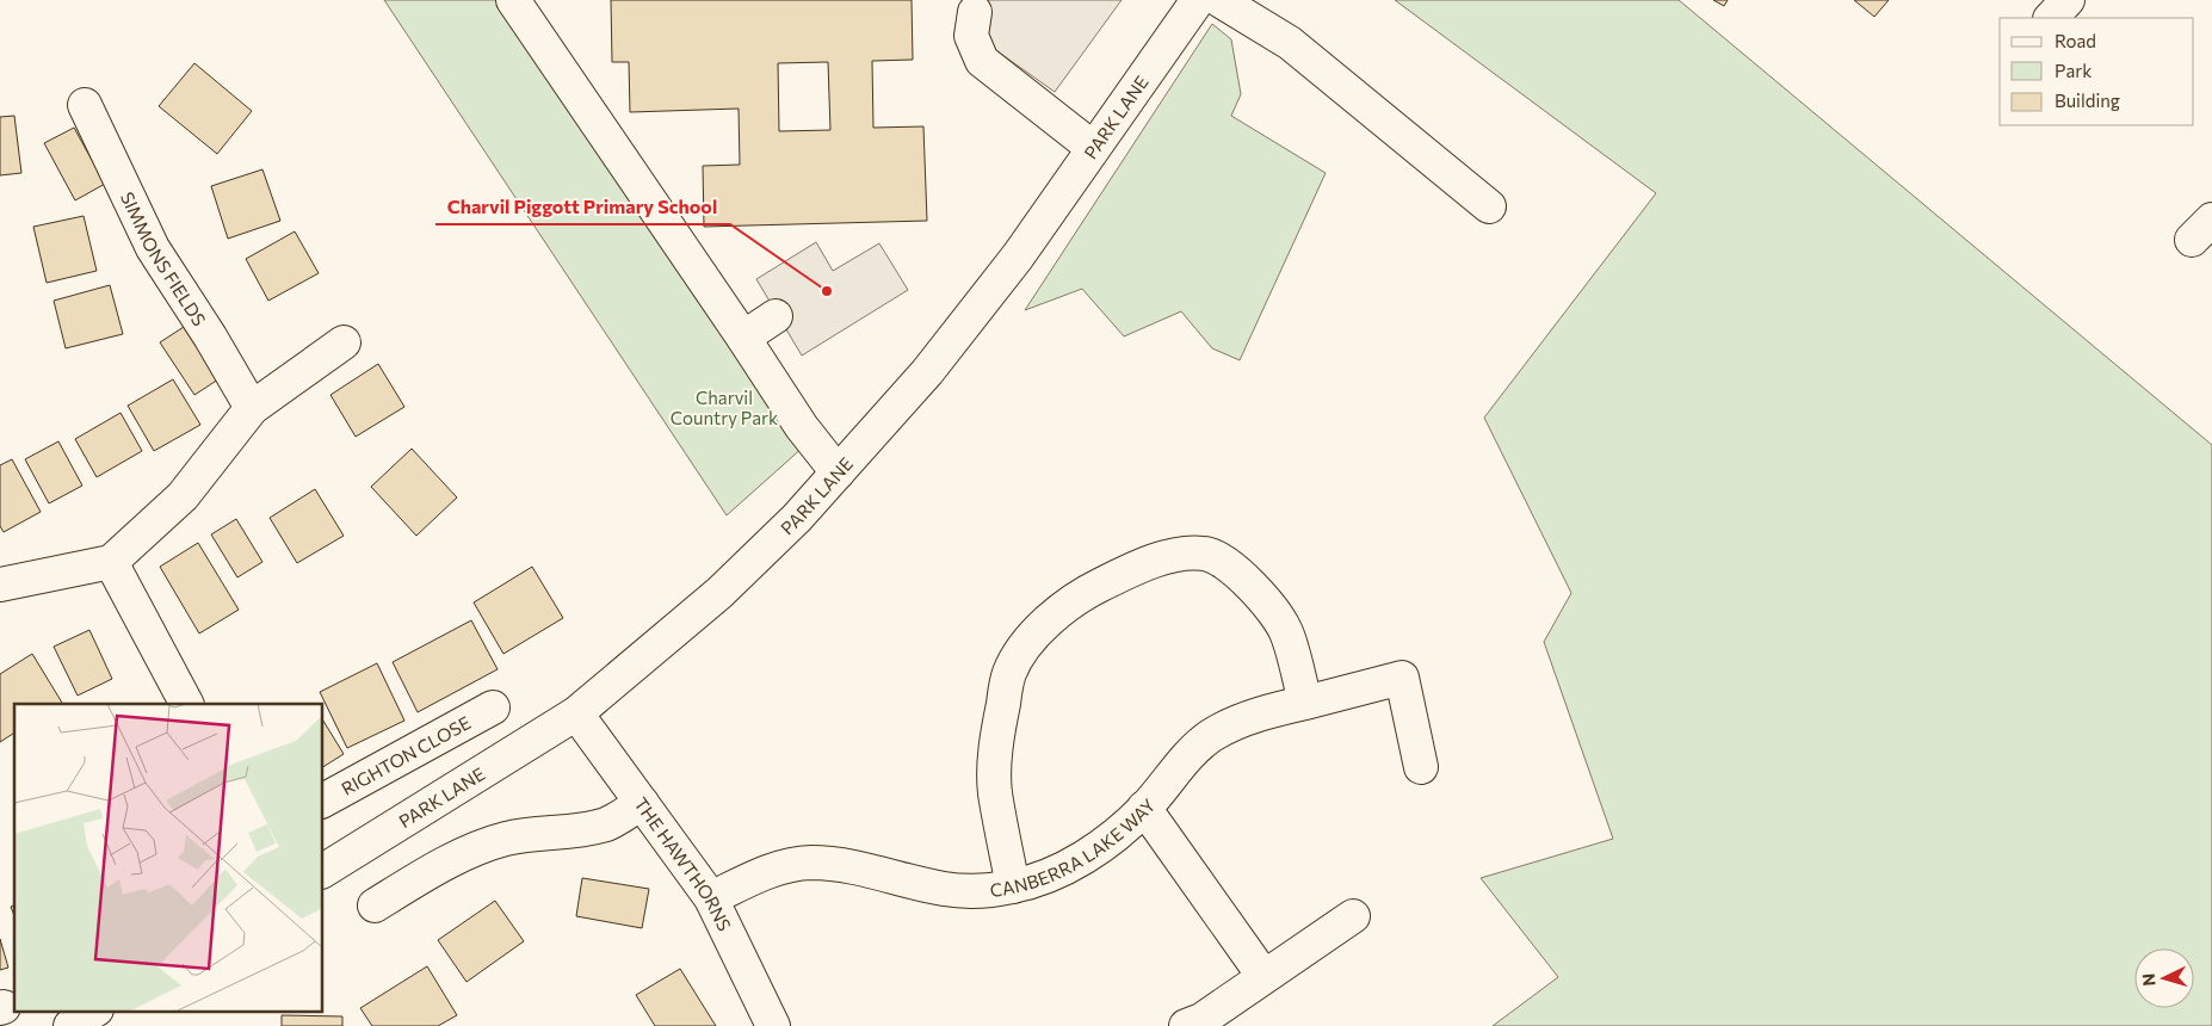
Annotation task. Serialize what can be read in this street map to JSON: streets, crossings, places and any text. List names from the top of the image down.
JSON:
{
  "streets": {
    "street": [
      "PARK LANE",
      "SIMMONS FIELDS",
      "RIGHTON CLOSE",
      "CANBERRA LAKE WAY",
      "THE HAWTHORNS"
    ]
  },
  "crossings": [
    ["PARK LANE", "THE HAWTHORNS"],
    ["CANBERRA LAKE WAY", "THE HAWTHORNS"]
  ],
  "parks": ["Charvil Country Park"],
  "places": ["Charvil Piggott Primary School"],
  "legend": ["Road", "Park", "Building"],
  "north": "left"
}
